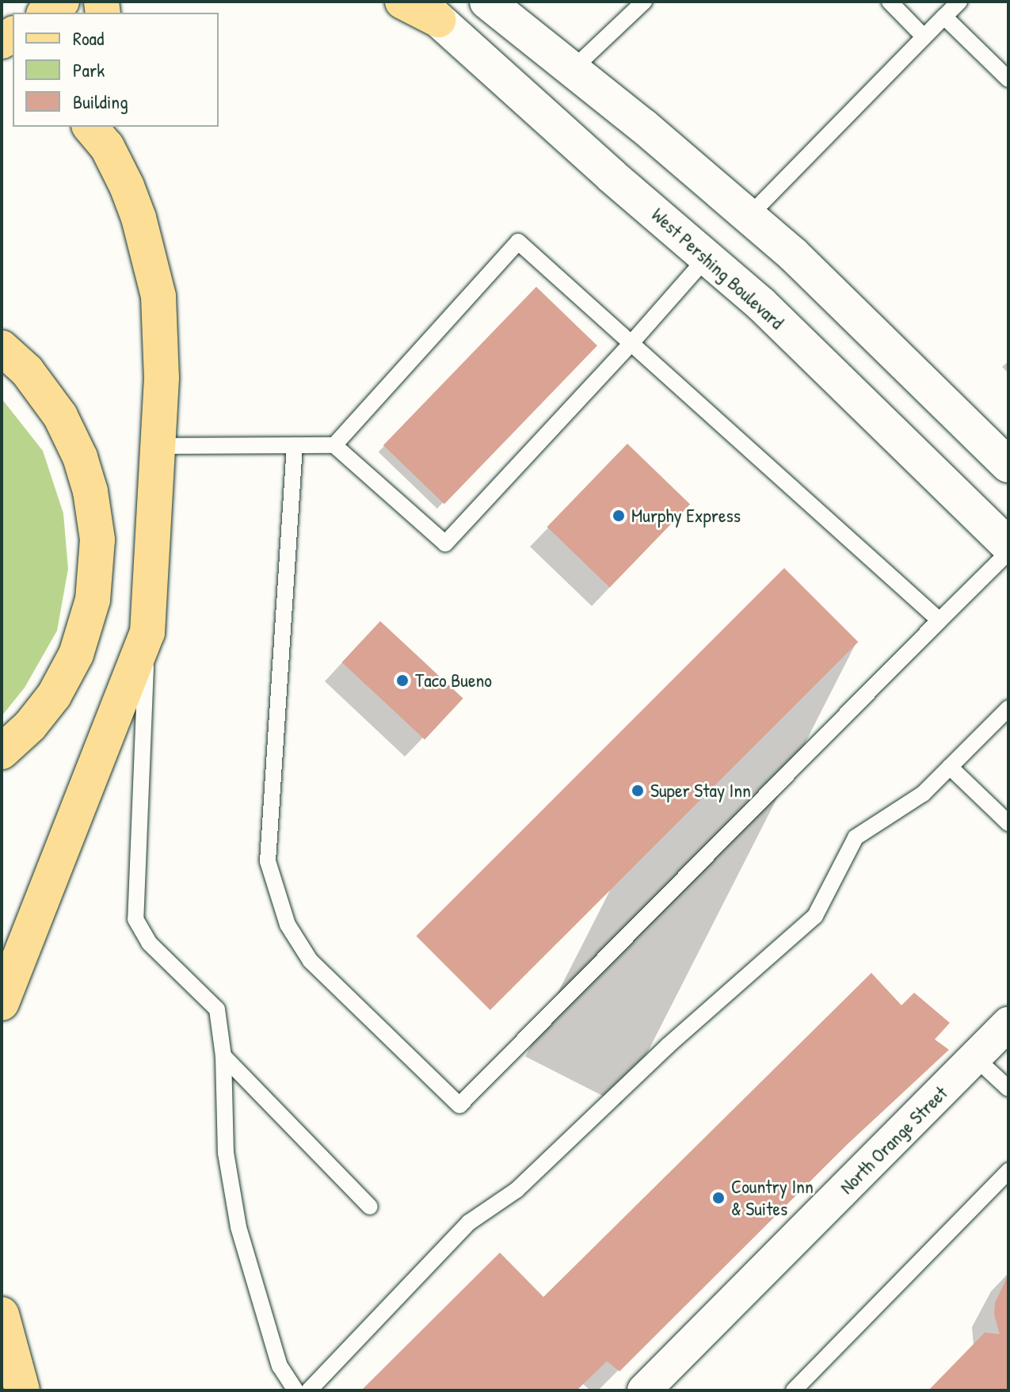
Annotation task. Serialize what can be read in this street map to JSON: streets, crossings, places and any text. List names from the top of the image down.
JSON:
{
  "streets": {
    "main road": ["West Pershing Boulevard"],
    "street": ["North Orange Street"]
  },
  "places": [
    "Murphy Express",
    "Taco Bueno",
    "Super Stay Inn",
    "Country Inn & Suites"
  ],
  "legend": ["Road", "Park", "Building"]
}
